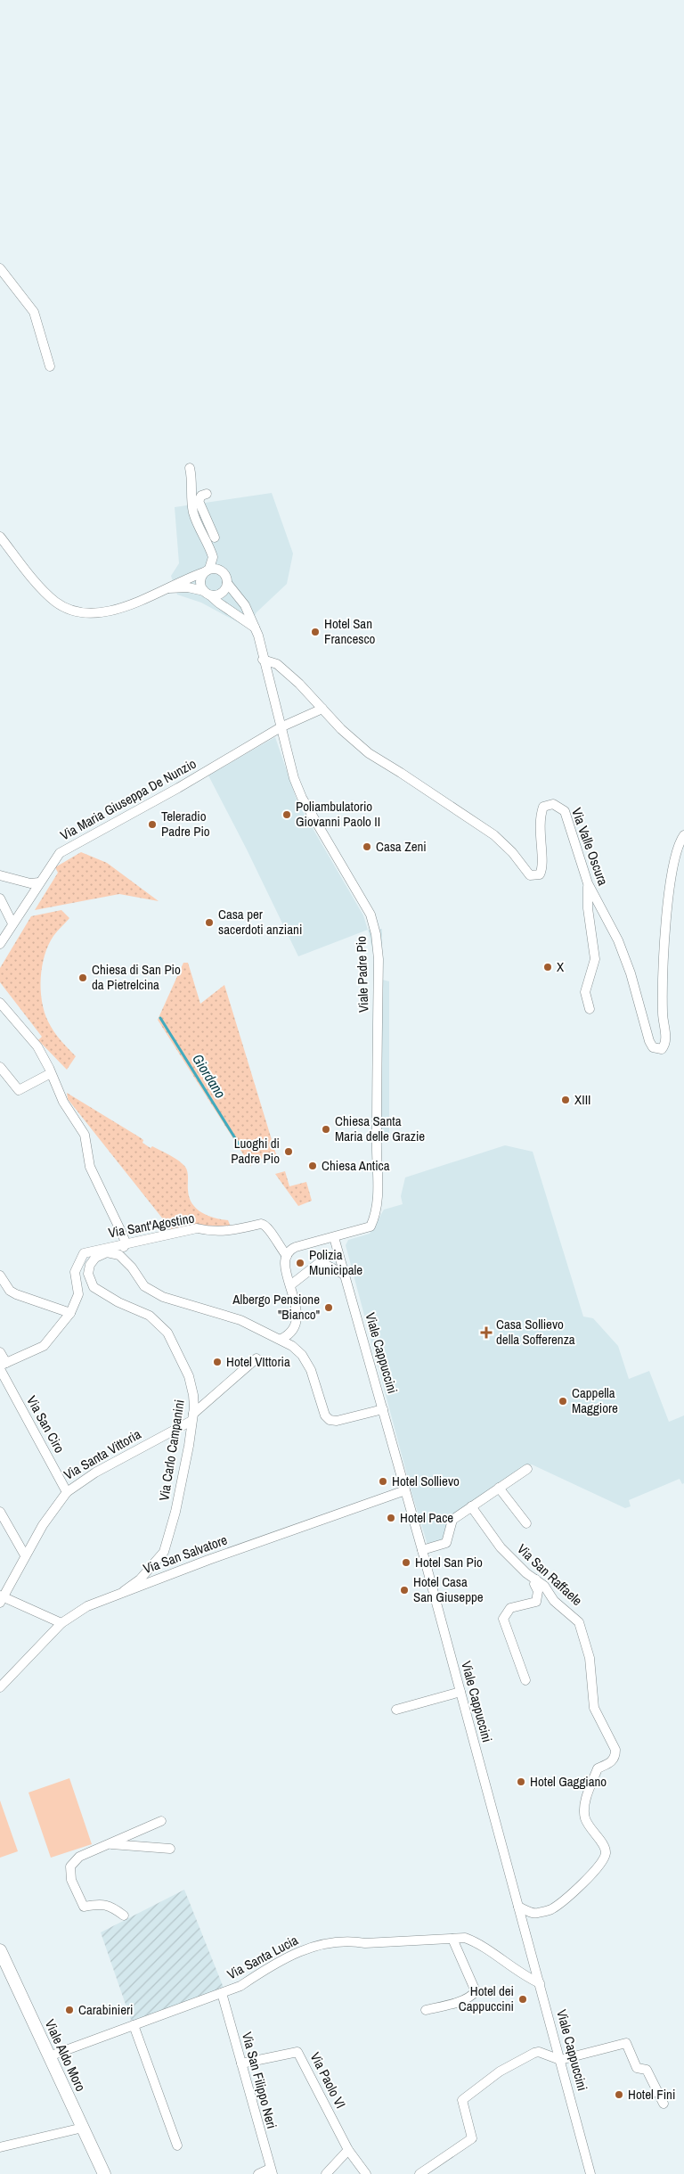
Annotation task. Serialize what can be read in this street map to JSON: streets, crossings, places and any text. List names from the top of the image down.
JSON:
{
  "streets": {
    "main road": ["Viale Aldo Moro"],
    "street": [
      "Via Maria Giuseppa De Nunzio",
      "Via Valle Oscura",
      "Viale Padre Pio",
      "Via Sant'Agostino",
      "Viale Cappuccini",
      "Via San Ciro",
      "Via Carlo Campanini",
      "Via Santa Vittoria",
      "Via San Salvatore",
      "Via San Raffaele",
      "Via Santa Lucia",
      "Via San Filippo Neri",
      "Via Paolo VI"
    ]
  },
  "crossings": [
    ["Via Maria Giuseppa De Nunzio", "Via Valle Oscura"],
    ["Via Maria Giuseppa De Nunzio", "Viale Padre Pio"],
    ["Via Valle Oscura", "Viale Padre Pio"],
    ["Viale Padre Pio", "Viale Cappuccini"],
    ["Viale Cappuccini", "Via San Salvatore"],
    ["Viale Cappuccini", "Via San Raffaele"],
    ["Viale Cappuccini", "Via Santa Lucia"],
    ["Via San Ciro", "Via Santa Vittoria"],
    ["Via Carlo Campanini", "Via Santa Vittoria"],
    ["Via Carlo Campanini", "Via San Salvatore"],
    ["Via Santa Lucia", "Viale Aldo Moro"],
    ["Via Santa Lucia", "Via San Filippo Neri"],
    ["Via San Filippo Neri", "Via Paolo VI"]
  ],
  "water": ["Giordano"],
  "places": {
    "other": [
      "Hotel San Francesco",
      "Poliambulatorio Giovanni Paolo II",
      "Teleradio Padre Pio",
      "Casa Zeni",
      "Casa per sacerdoti anziani",
      "X",
      "Chiesa di San Pio da Pietrelcina",
      "XIII",
      "Chiesa Santa Maria delle Grazie",
      "Luoghi di Padre Pio",
      "Chiesa Antica",
      "Polizia Municipale",
      "Albergo Pensione \"Bianco\"",
      "Hotel VIttoria",
      "Cappella Maggiore",
      "Hotel Sollievo",
      "Hotel Pace",
      "Hotel San Pio",
      "Hotel Casa San Giuseppe",
      "Hotel Gaggiano",
      "Hotel dei Cappuccini",
      "Carabinieri",
      "Hotel Fini"
    ],
    "health": ["Casa Sollievo della Sofferenza"]
  }
}
